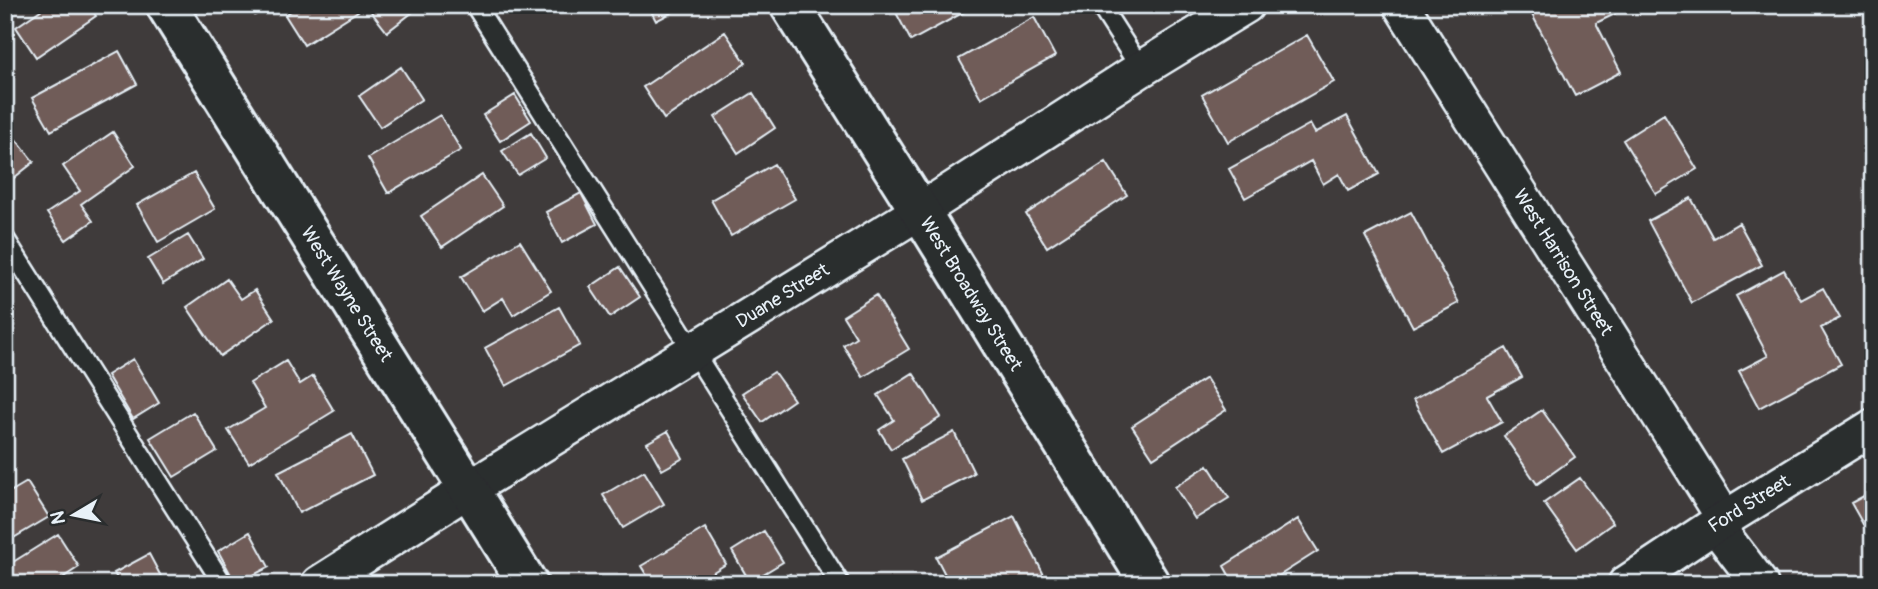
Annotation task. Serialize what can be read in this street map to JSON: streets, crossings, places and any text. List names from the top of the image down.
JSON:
{
  "streets": {
    "street": [
      "West Harrison Street",
      "West Broadway Street",
      "West Wayne Street",
      "Duane Street",
      "Ford Street"
    ]
  },
  "crossings": [
    ["West Harrison Street", "Ford Street"],
    ["West Broadway Street", "Duane Street"],
    ["West Wayne Street", "Duane Street"]
  ],
  "north": "left"
}
